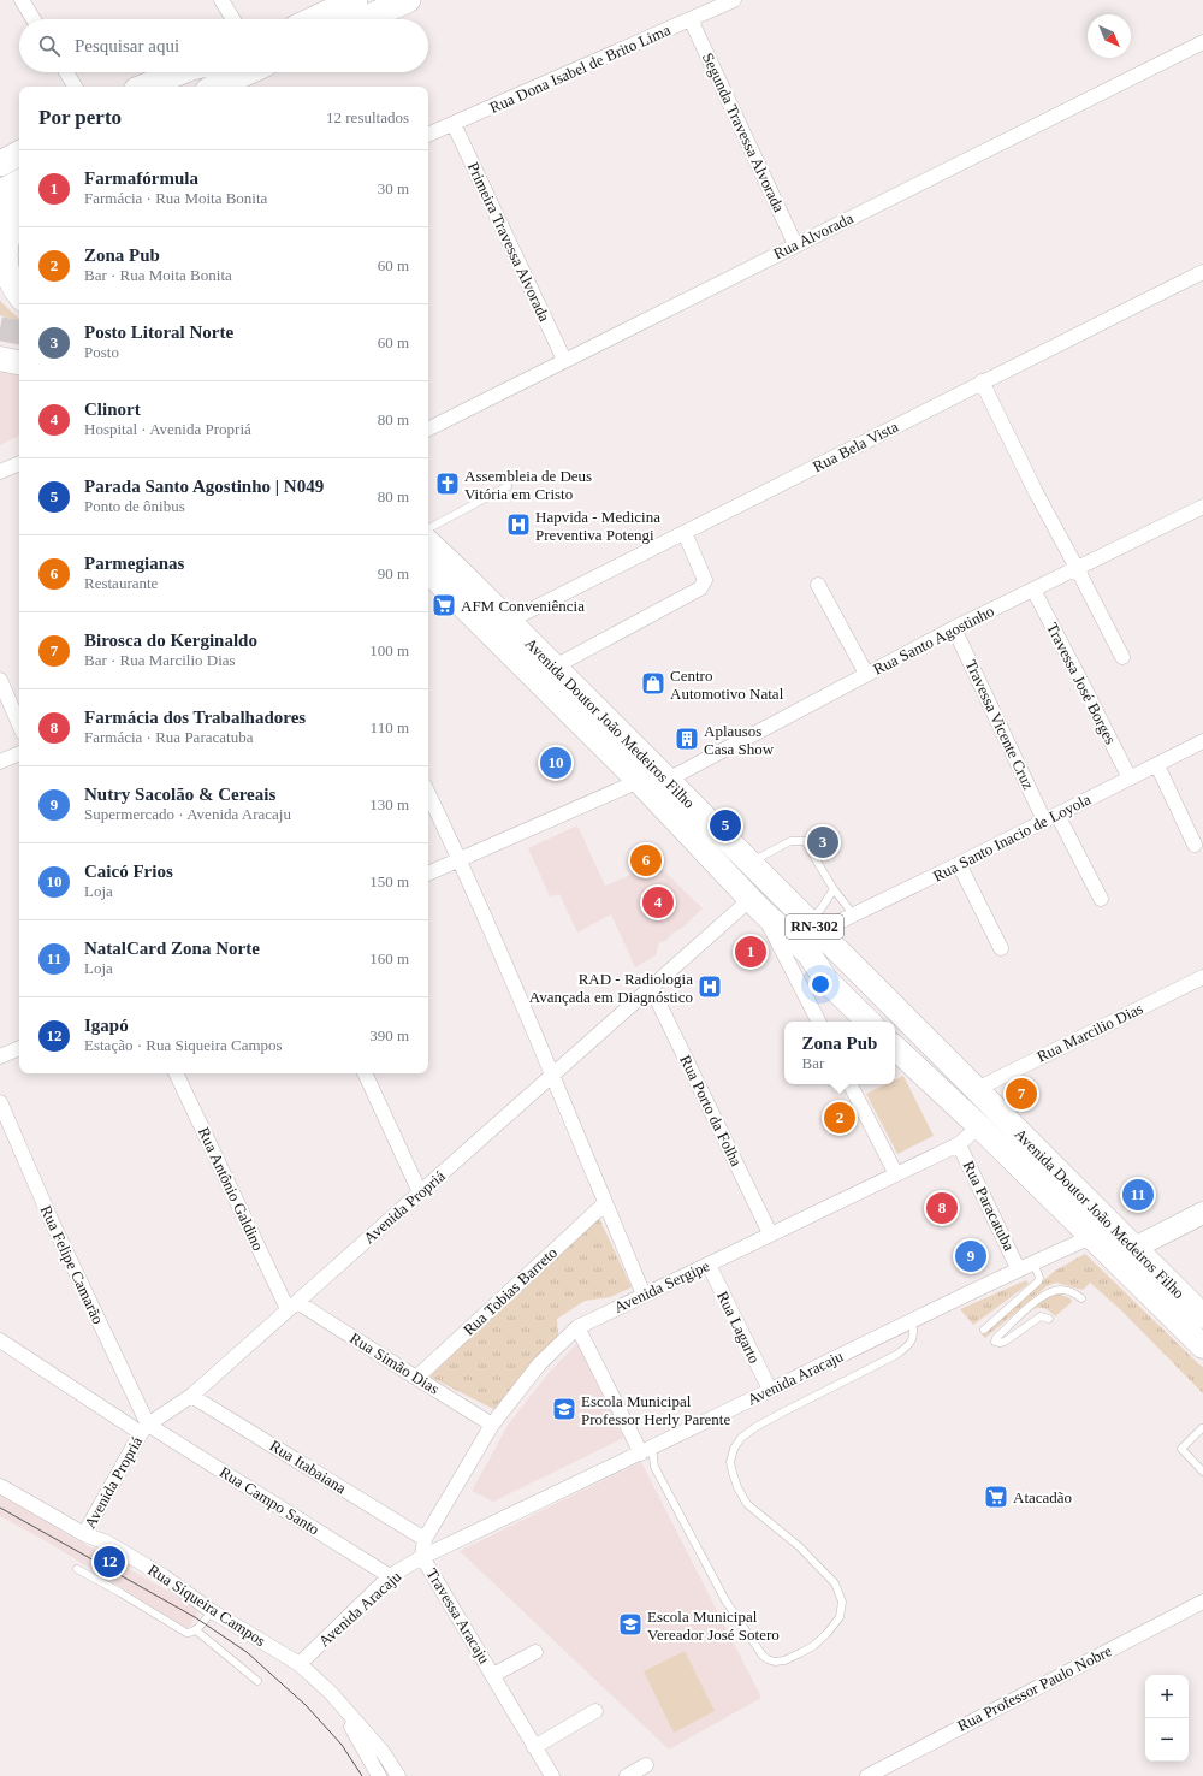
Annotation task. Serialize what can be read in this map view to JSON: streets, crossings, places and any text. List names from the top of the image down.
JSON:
{
  "streets": {
    "main road": ["Avenida Doutor João Medeiros Filho", "RN-302"],
    "street": [
      "Rua Dona Isabel de Brito Lima",
      "Segunda Travessa Alvorada",
      "Rua Alvorada",
      "Primeira Travessa Alvorada",
      "Rua Bela Vista",
      "Rua Santo Agostinho",
      "Travessa José Borges",
      "Travessa Vicente Cruz",
      "Rua Santo Inacio de Loyola",
      "Rua Marcilio Dias",
      "Rua Porto da Folha",
      "Rua Antônio Galdino",
      "Rua Paracatuba",
      "Avenida Propriá",
      "Rua Felipe Camarão",
      "Avenida Sergipe",
      "Rua Tobias Barreto",
      "Rua Lagarto",
      "Rua Simão Dias",
      "Avenida Aracaju",
      "Rua Itabaiana",
      "Rua Campo Santo",
      "Rua Siqueira Campos",
      "Travessa Aracaju",
      "Rua Professor Paulo Nobre"
    ]
  },
  "crossings": [
    ["Rua Dona Isabel de Brito Lima", "Segunda Travessa Alvorada"],
    ["Rua Dona Isabel de Brito Lima", "Primeira Travessa Alvorada"],
    ["Segunda Travessa Alvorada", "Rua Alvorada"],
    ["Rua Alvorada", "Primeira Travessa Alvorada"],
    ["Rua Bela Vista", "Avenida Doutor João Medeiros Filho"],
    ["Rua Santo Agostinho", "Travessa José Borges"],
    ["Rua Santo Agostinho", "Avenida Doutor João Medeiros Filho"],
    ["Rua Santo Agostinho", "Travessa Vicente Cruz"],
    ["Travessa José Borges", "Rua Santo Inacio de Loyola"],
    ["Avenida Doutor João Medeiros Filho", "Rua Santo Inacio de Loyola"],
    ["Avenida Doutor João Medeiros Filho", "Rua Marcilio Dias"],
    ["Avenida Doutor João Medeiros Filho", "Avenida Propriá"],
    ["Avenida Doutor João Medeiros Filho", "Avenida Sergipe"],
    ["Avenida Doutor João Medeiros Filho", "Avenida Aracaju"],
    ["Travessa Vicente Cruz", "Rua Santo Inacio de Loyola"],
    ["Rua Porto da Folha", "Avenida Propriá"],
    ["Rua Porto da Folha", "Avenida Sergipe"],
    ["Rua Antônio Galdino", "Avenida Propriá"],
    ["Rua Antônio Galdino", "Rua Simão Dias"],
    ["Rua Paracatuba", "Avenida Sergipe"],
    ["Rua Paracatuba", "Avenida Aracaju"],
    ["Avenida Propriá", "Rua Felipe Camarão"],
    ["Avenida Propriá", "Rua Simão Dias"],
    ["Avenida Propriá", "Rua Itabaiana"],
    ["Avenida Propriá", "Rua Campo Santo"],
    ["Avenida Propriá", "Rua Siqueira Campos"],
    ["Rua Felipe Camarão", "Rua Campo Santo"],
    ["Avenida Sergipe", "Rua Lagarto"],
    ["Avenida Sergipe", "Rua Simão Dias"],
    ["Avenida Sergipe", "Rua Itabaiana"],
    ["Rua Tobias Barreto", "Rua Simão Dias"],
    ["Rua Lagarto", "Avenida Aracaju"],
    ["Avenida Aracaju", "Rua Campo Santo"],
    ["Avenida Aracaju", "Rua Siqueira Campos"],
    ["Avenida Aracaju", "Travessa Aracaju"]
  ],
  "places": {
    "church": ["Assembleia de Deus Vitória em Cristo"],
    "hospital": ["Hapvida - Medicina Preventiva Potengi", "RAD - Radiologia Avançada em Diagnóstico"],
    "supermarket": ["AFM Conveniência", "Atacadão"],
    "shop": ["Centro Automotivo Natal"],
    "building": ["Aplausos Casa Show"],
    "school or university": ["Escola Municipal Professor Herly Parente", "Escola Municipal Vereador José Sotero"]
  },
  "north": "bottom right",
  "page": {
    "search": "Pesquisar aqui",
    "heading": ["Por perto", "12 resultados"],
    "list": [
      {
        "mark": "1",
        "name": "Farmafórmula",
        "note": "Farmácia · Rua Moita Bonita",
        "value": "30 m"
      },
      {
        "mark": "2",
        "name": "Zona Pub",
        "note": "Bar · Rua Moita Bonita",
        "value": "60 m"
      },
      {
        "mark": "3",
        "name": "Posto Litoral Norte",
        "note": "Posto",
        "value": "60 m"
      },
      {
        "mark": "4",
        "name": "Clinort",
        "note": "Hospital · Avenida Propriá",
        "value": "80 m"
      },
      {
        "mark": "5",
        "name": "Parada Santo Agostinho | N049",
        "note": "Ponto de ônibus",
        "value": "80 m"
      },
      {
        "mark": "6",
        "name": "Parmegianas",
        "note": "Restaurante",
        "value": "90 m"
      },
      {
        "mark": "7",
        "name": "Birosca do Kerginaldo",
        "note": "Bar · Rua Marcilio Dias",
        "value": "100 m"
      },
      {
        "mark": "8",
        "name": "Farmácia dos Trabalhadores",
        "note": "Farmácia · Rua Paracatuba",
        "value": "110 m"
      },
      {
        "mark": "9",
        "name": "Nutry Sacolão & Cereais",
        "note": "Supermercado · Avenida Aracaju",
        "value": "130 m"
      },
      {
        "mark": "10",
        "name": "Caicó Frios",
        "note": "Loja",
        "value": "150 m"
      },
      {
        "mark": "11",
        "name": "NatalCard Zona Norte",
        "note": "Loja",
        "value": "160 m"
      },
      {
        "mark": "12",
        "name": "Igapó",
        "note": "Estação · Rua Siqueira Campos",
        "value": "390 m"
      }
    ],
    "pins": [
      "10",
      "5",
      "3",
      "6",
      "4",
      "1",
      "7",
      "2",
      "11",
      "8",
      "9",
      "12"
    ],
    "popup": ["Zona Pub", "Bar"],
    "map_buttons": ["+", "−"]
  }
}
